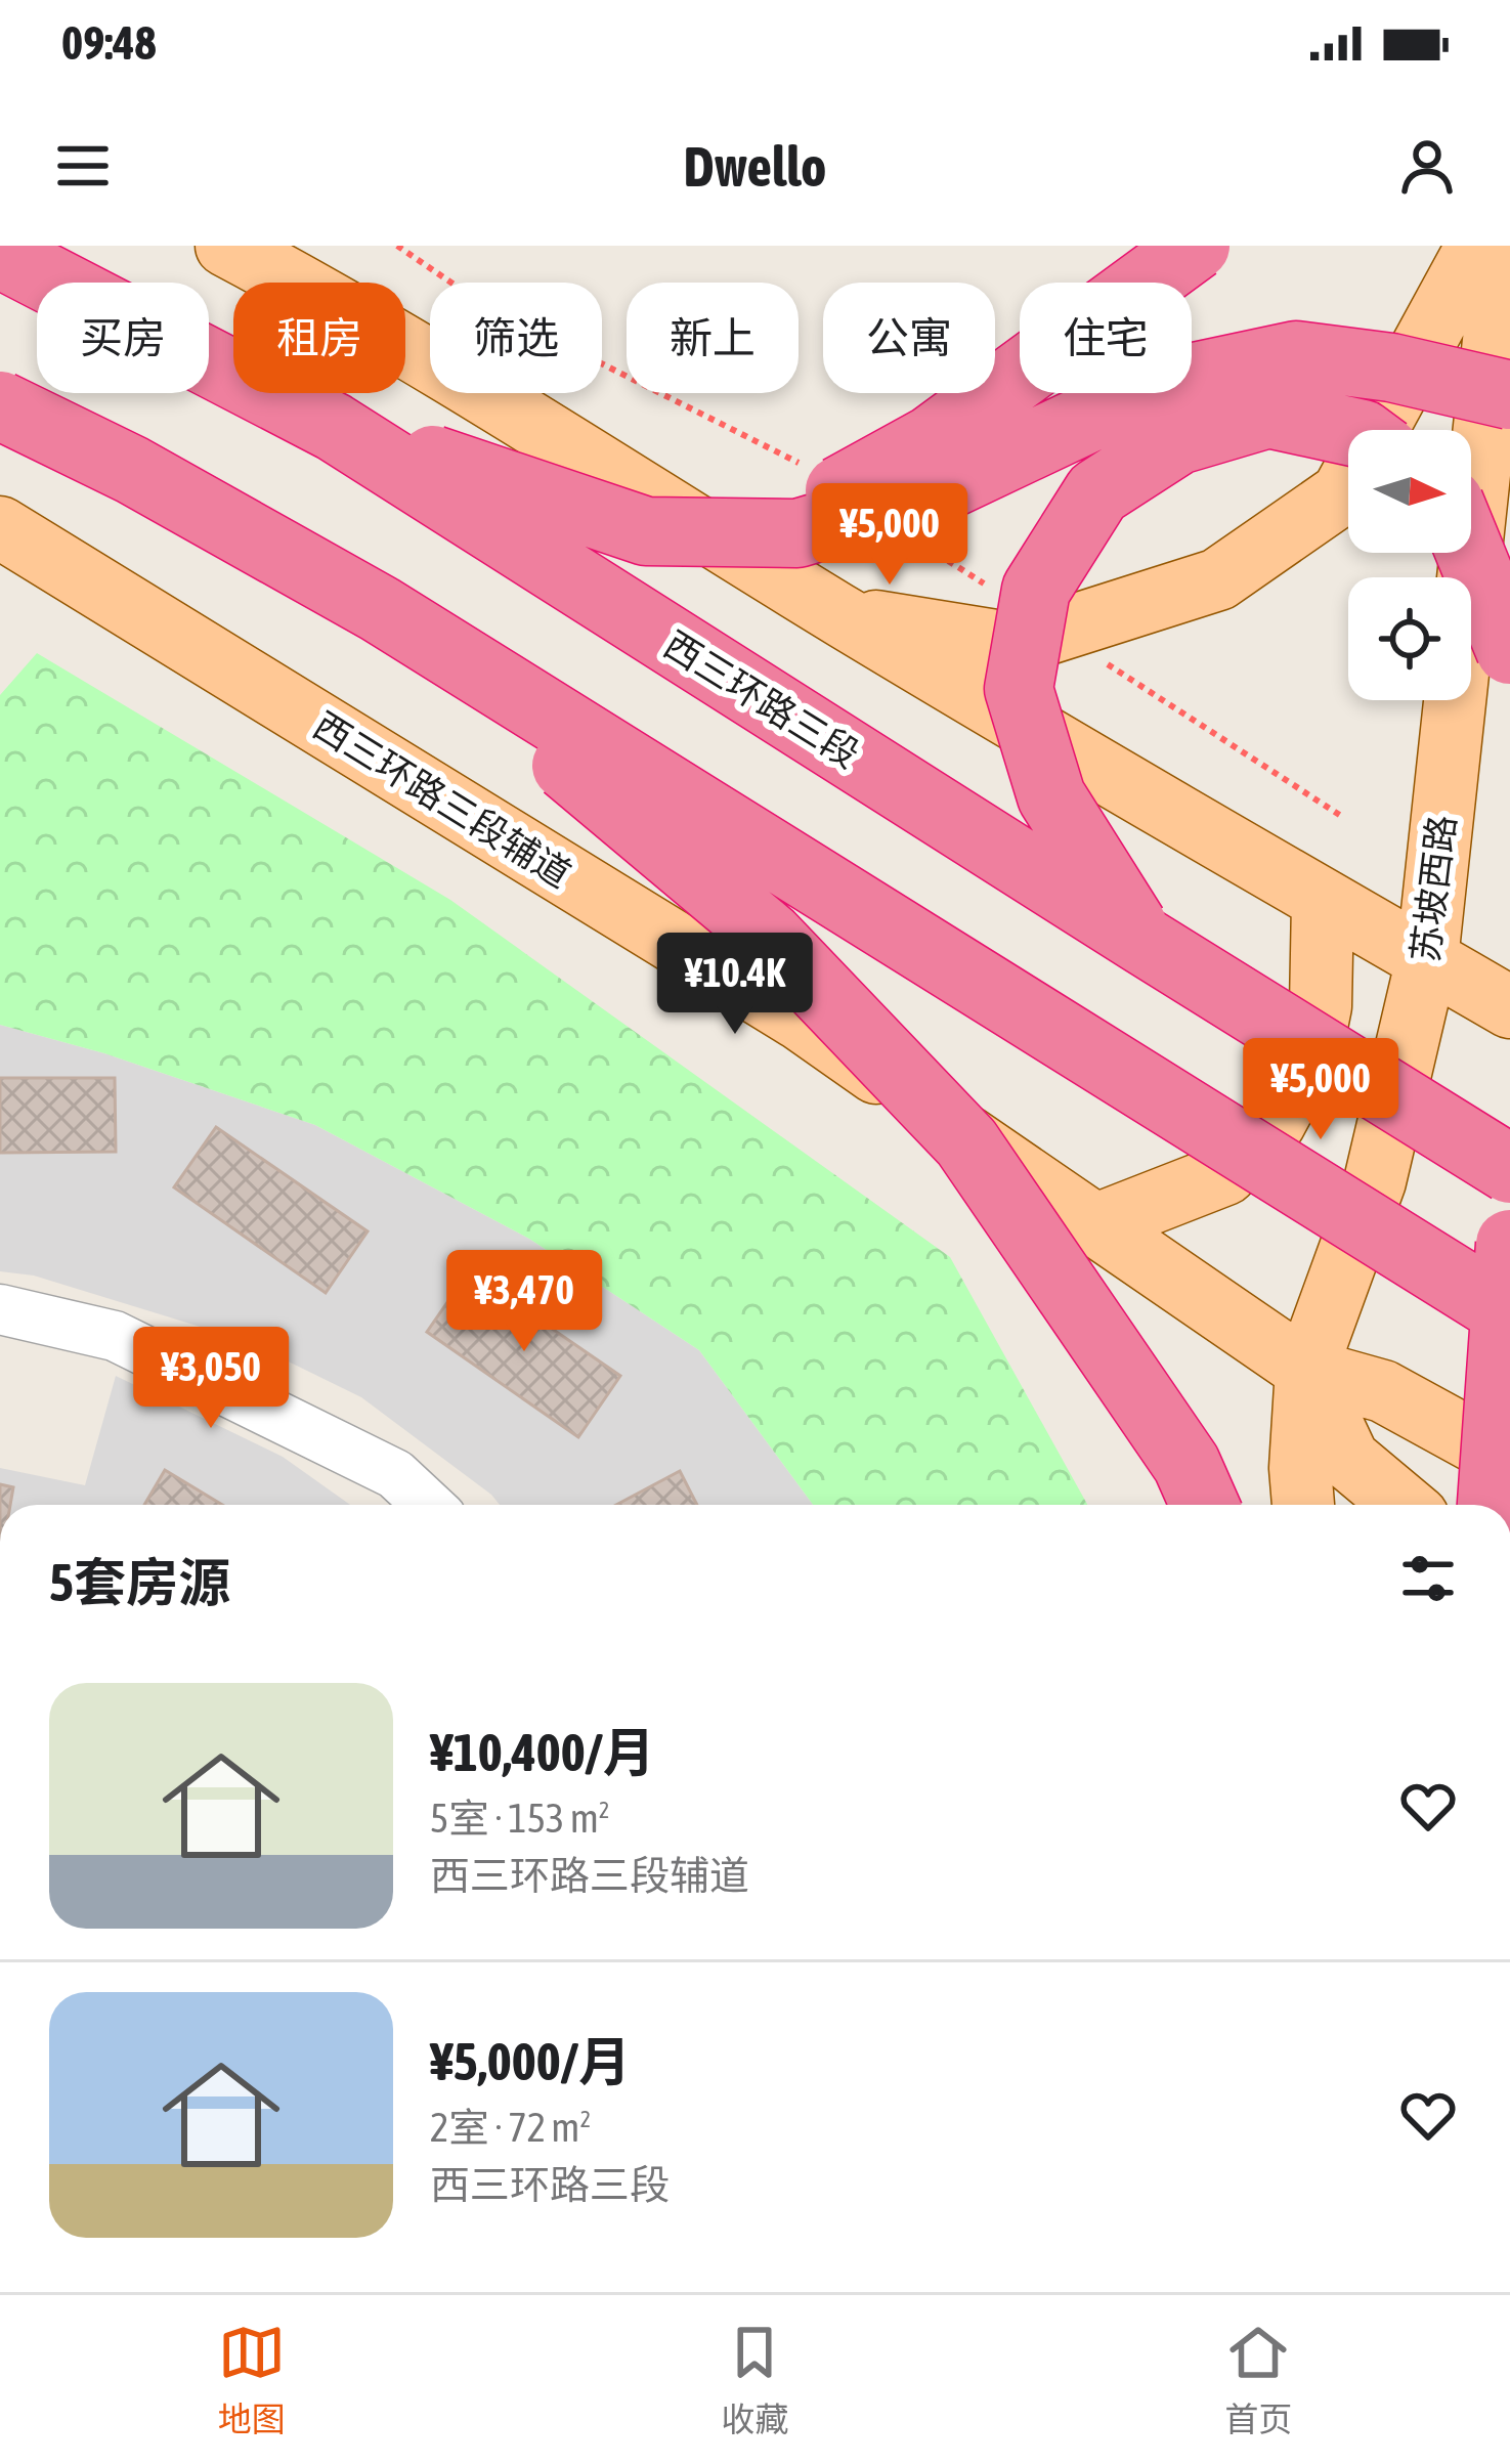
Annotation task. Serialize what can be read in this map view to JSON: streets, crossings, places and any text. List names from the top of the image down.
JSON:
{
  "streets": {
    "highway": ["西三环路三段"],
    "main road": ["西三环路三段辅道", "苏坡西路"]
  },
  "crossings": [
    ["西三环路三段辅道", "苏坡西路"]
  ],
  "north": "right",
  "page": {
    "status": "09:48",
    "header": "Dwello",
    "chip": [
      "买房",
      "租房",
      "筛选",
      "新上",
      "公寓",
      "住宅"
    ],
    "price": [
      "¥5,000",
      "¥10.4K",
      "¥5,000",
      "¥3,470",
      "¥3,050"
    ],
    "heading": "5套房源",
    "list": [
      {
        "name": "¥10,400/月",
        "note": "5室 · 153 m² · 西三环路三段辅道"
      },
      {
        "name": "¥5,000/月",
        "note": "2室 · 72 m² · 西三环路三段"
      }
    ],
    "tabs": ["地图", "收藏", "首页"]
  }
}
